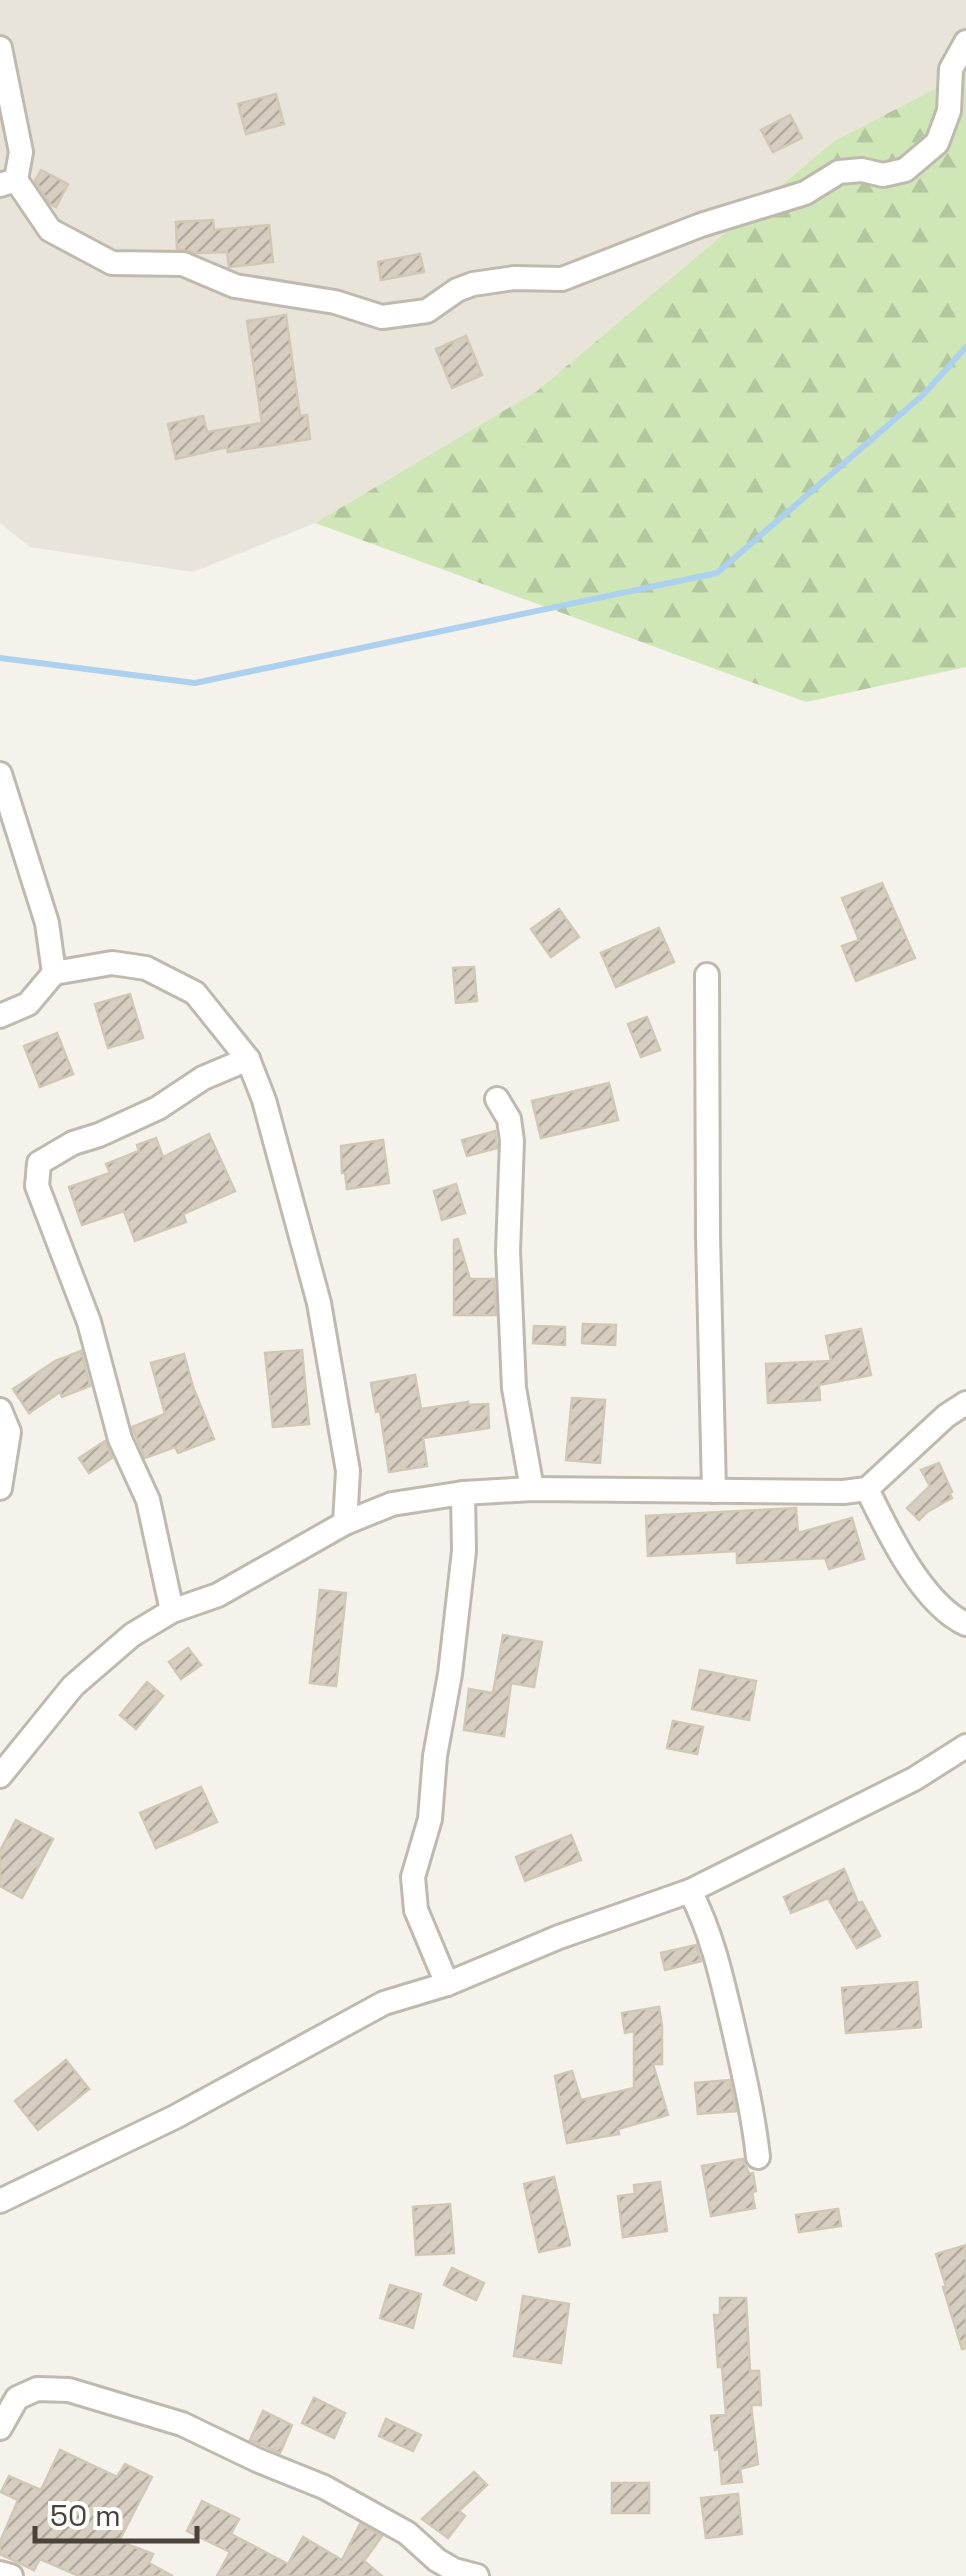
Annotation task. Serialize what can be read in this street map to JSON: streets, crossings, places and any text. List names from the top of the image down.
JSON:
{
  "scale_bar": "50 m"
}
